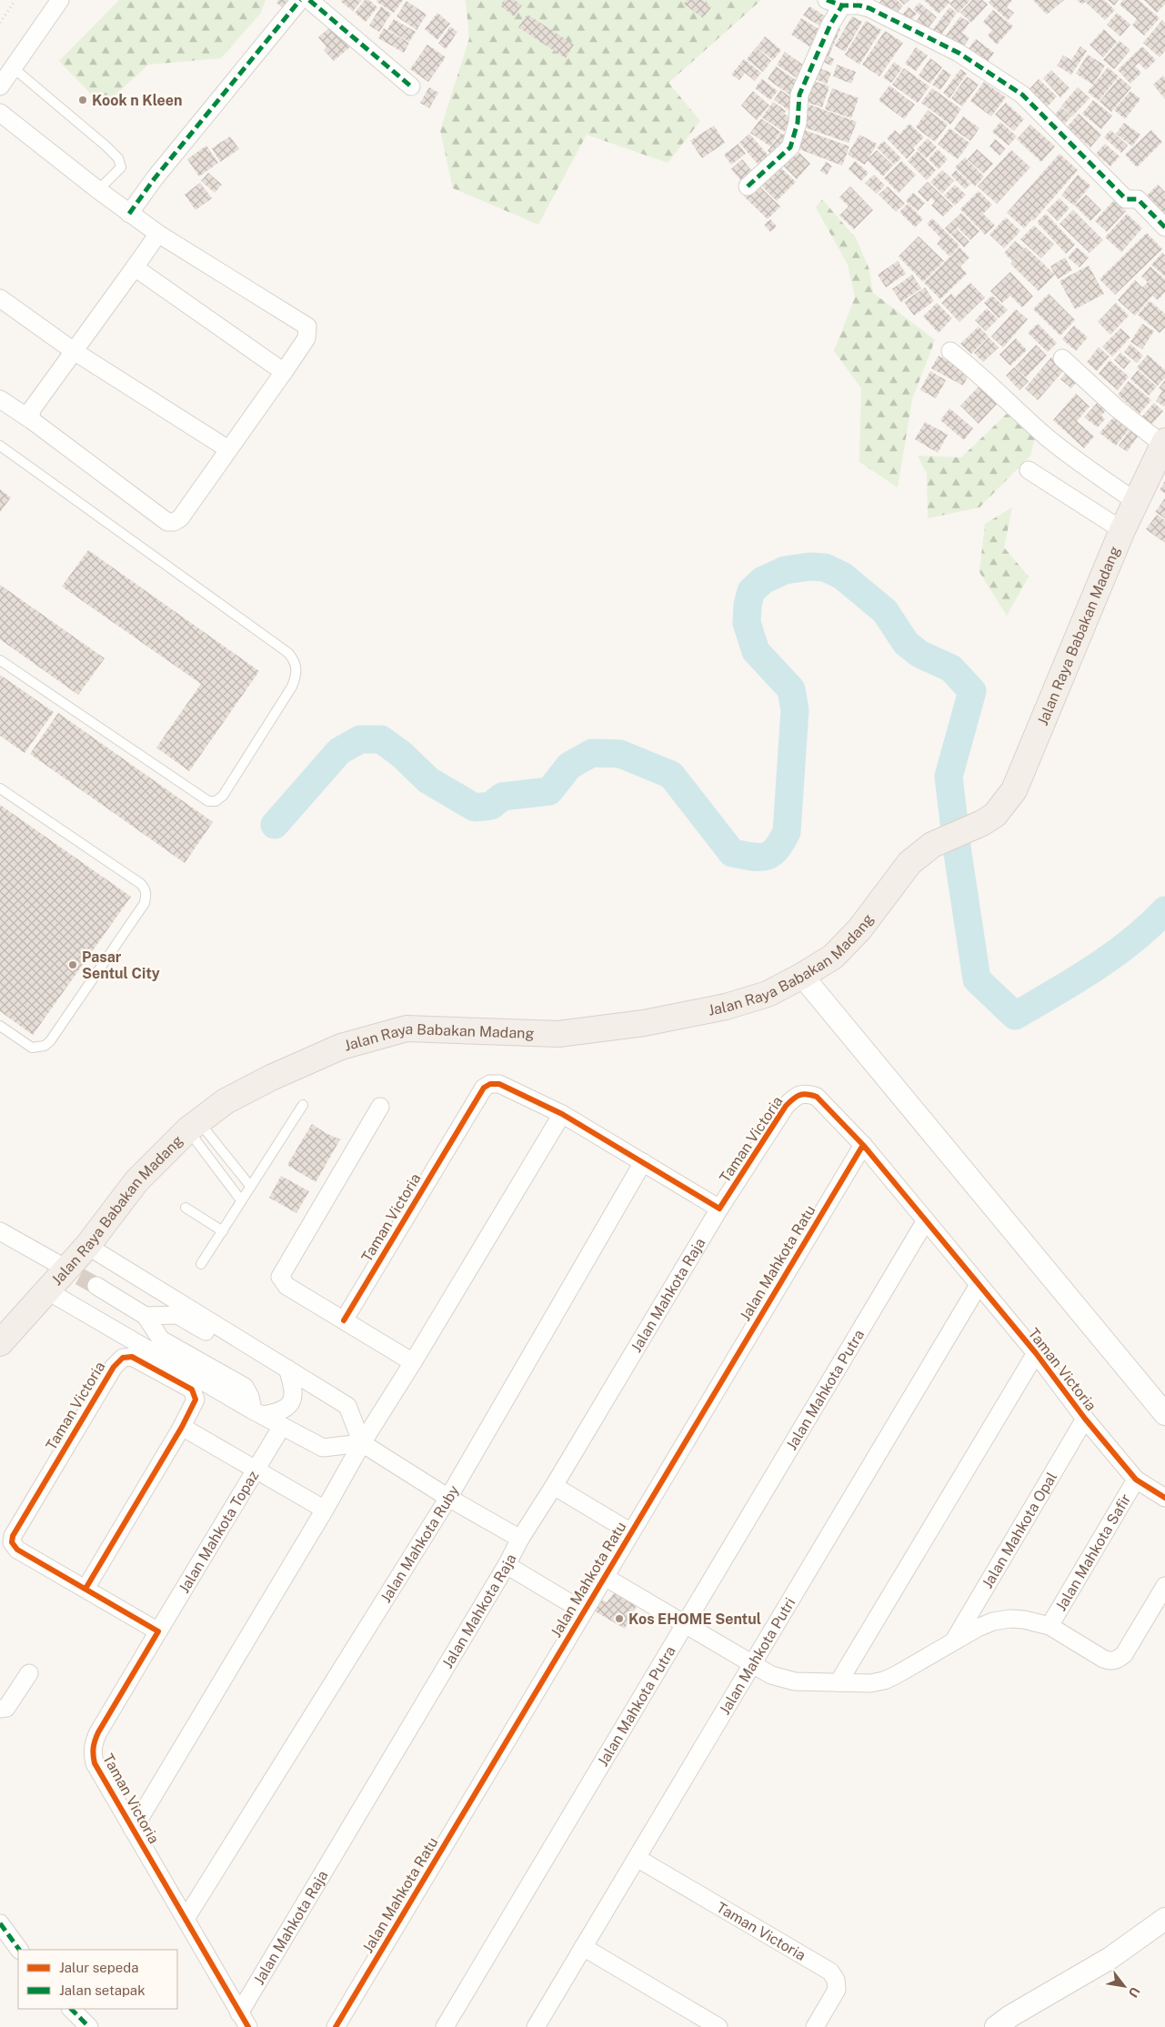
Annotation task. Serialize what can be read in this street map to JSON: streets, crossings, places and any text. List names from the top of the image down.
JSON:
{
  "streets": {
    "main road": ["Jalan Raya Babakan Madang"],
    "street": [
      "Taman Victoria",
      "Jalan Mahkota Ratu",
      "Jalan Mahkota Raja",
      "Jalan Mahkota Putra",
      "Jalan Mahkota Opal",
      "Jalan Mahkota Topaz",
      "Jalan Mahkota Ruby",
      "Jalan Mahkota Safir",
      "Jalan Mahkota Putri"
    ]
  },
  "crossings": [
    ["Taman Victoria", "Jalan Mahkota Ratu"],
    ["Taman Victoria", "Jalan Mahkota Raja"],
    ["Taman Victoria", "Jalan Mahkota Putra"],
    ["Taman Victoria", "Jalan Mahkota Opal"],
    ["Taman Victoria", "Jalan Mahkota Topaz"],
    ["Taman Victoria", "Jalan Mahkota Ruby"],
    ["Taman Victoria", "Jalan Mahkota Safir"],
    ["Taman Victoria", "Jalan Mahkota Putri"]
  ],
  "places": ["Kook n Kleen", "Pasar Sentul City", "Kos EHOME Sentul"],
  "legend": ["Jalur sepeda", "Jalan setapak"],
  "north": "bottom right"
}
